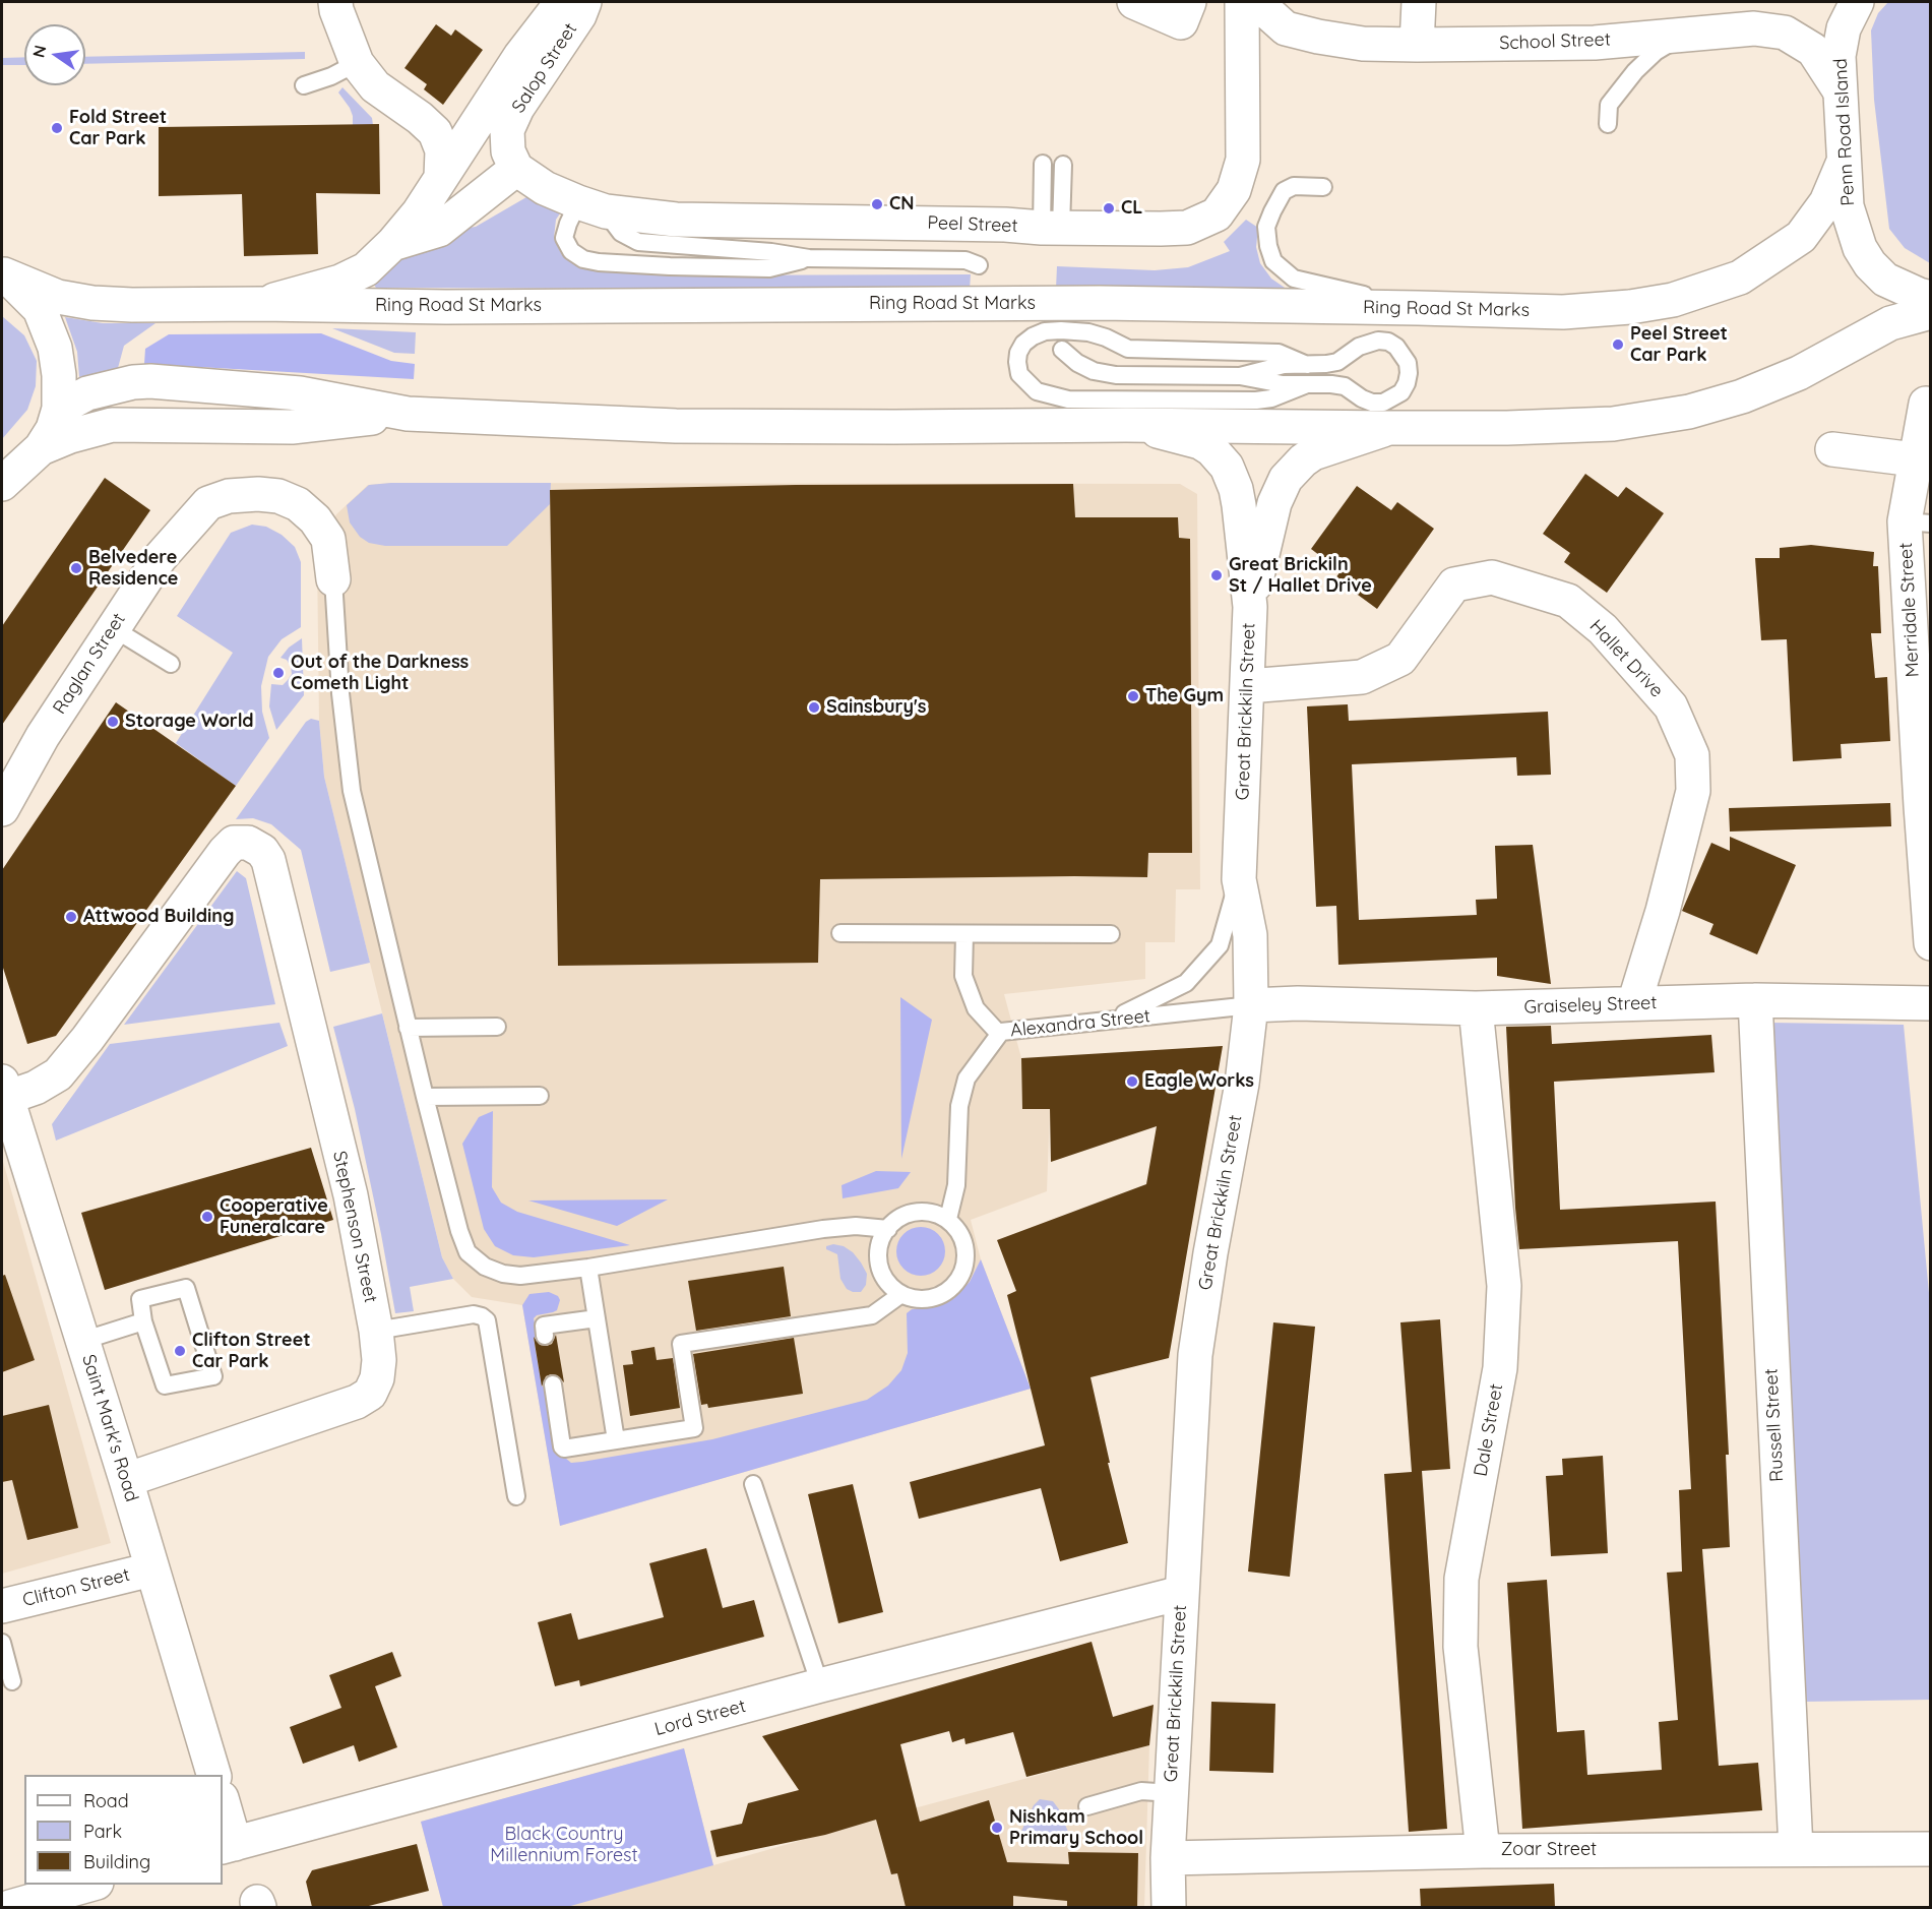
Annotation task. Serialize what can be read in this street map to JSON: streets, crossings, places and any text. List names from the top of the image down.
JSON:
{
  "streets": {
    "main road": [
      "School Street",
      "Salop Street",
      "Penn Road Island",
      "Peel Street",
      "Ring Road St Marks",
      "Merridale Street",
      "Hallet Drive",
      "Raglan Street",
      "Great Brickkiln Street",
      "Graiseley Street",
      "Stephenson Street",
      "Russell Street",
      "Saint Mark's Road",
      "Dale Street",
      "Clifton Street",
      "Lord Street",
      "Zoar Street"
    ],
    "lane": ["Alexandra Street"]
  },
  "crossings": [
    ["School Street", "Penn Road Island"],
    ["Salop Street", "Peel Street"],
    ["Salop Street", "Ring Road St Marks"],
    ["Penn Road Island", "Ring Road St Marks"],
    ["Hallet Drive", "Great Brickkiln Street"],
    ["Hallet Drive", "Graiseley Street"],
    ["Great Brickkiln Street", "Graiseley Street"],
    ["Great Brickkiln Street", "Alexandra Street"],
    ["Great Brickkiln Street", "Lord Street"],
    ["Great Brickkiln Street", "Zoar Street"],
    ["Graiseley Street", "Alexandra Street"],
    ["Graiseley Street", "Russell Street"],
    ["Graiseley Street", "Dale Street"],
    ["Stephenson Street", "Saint Mark's Road"],
    ["Russell Street", "Zoar Street"],
    ["Saint Mark's Road", "Clifton Street"],
    ["Dale Street", "Zoar Street"]
  ],
  "parks": ["Black Country Millennium Forest"],
  "places": [
    "Fold Street Car Park",
    "CN",
    "CL",
    "Peel Street Car Park",
    "Belvedere Residence",
    "Great Brickiln St / Hallet Drive",
    "Out of the Darkness Cometh Light",
    "The Gym",
    "Sainsbury's",
    "Storage World",
    "Attwood Building",
    "Eagle Works",
    "Cooperative Funeralcare",
    "Clifton Street Car Park",
    "Nishkam Primary School"
  ],
  "legend": ["Road", "Park", "Building"],
  "north": "left"
}
